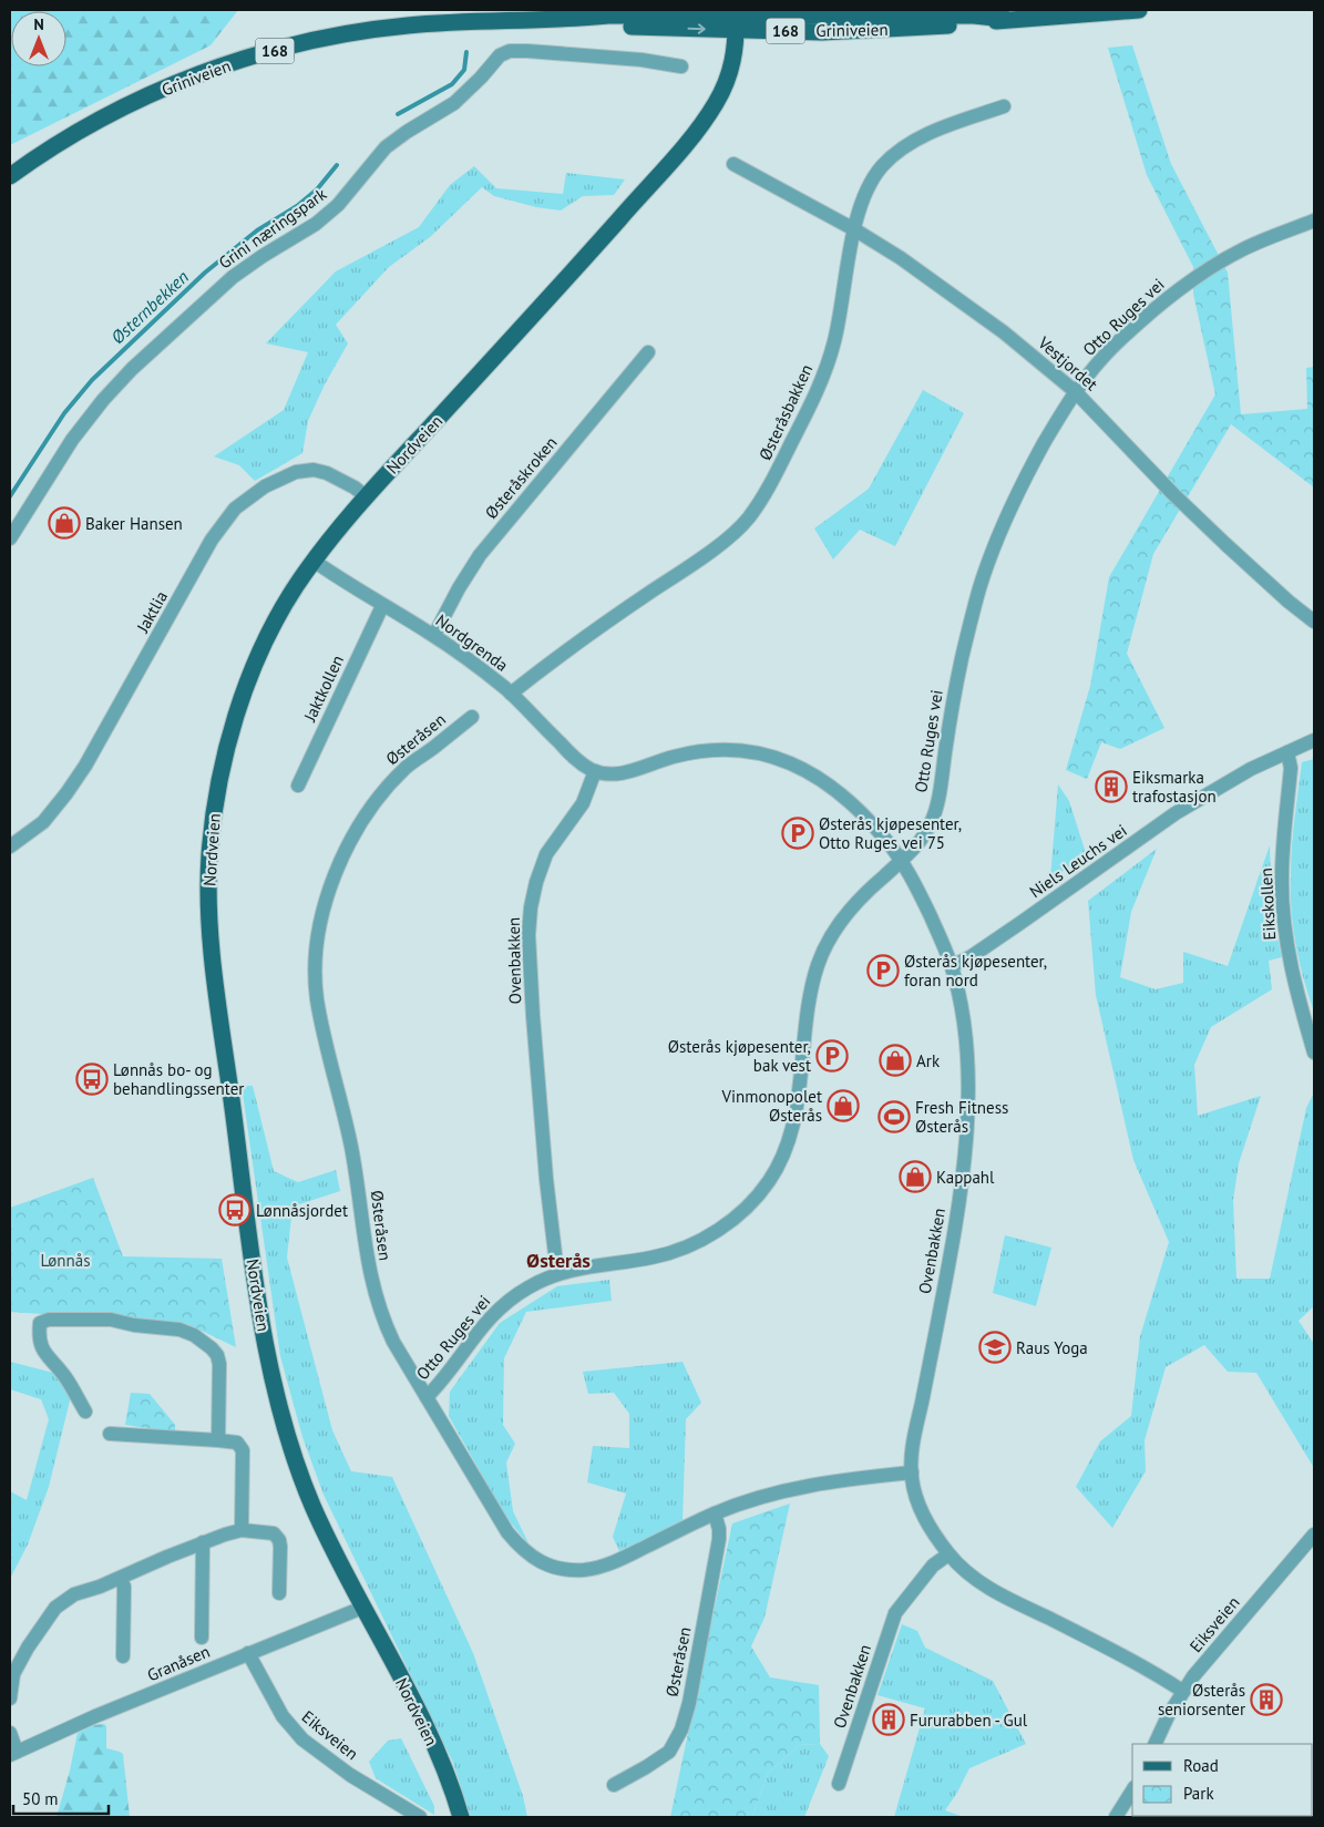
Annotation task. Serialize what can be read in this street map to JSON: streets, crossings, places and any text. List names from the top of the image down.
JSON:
{
  "streets": {
    "main road": ["Griniveien", "168", "Nordveien"],
    "street": [
      "Grini næringspark",
      "Otto Ruges vei",
      "Vestjordet",
      "Østeråsbakken",
      "Østeråskroken",
      "Jaktlia",
      "Nordgrenda",
      "Jaktkollen",
      "Østeråsen",
      "Niels Leuchs vei",
      "Eikskollen",
      "Ovenbakken",
      "Eiksveien",
      "Granåsen"
    ]
  },
  "crossings": [
    ["Griniveien", "Nordveien"],
    ["Otto Ruges vei", "Vestjordet"],
    ["Otto Ruges vei", "Østeråsen"],
    ["Otto Ruges vei", "Ovenbakken"],
    ["Vestjordet", "Østeråsbakken"],
    ["Østeråsbakken", "Nordgrenda"],
    ["Nordveien", "Jaktlia"],
    ["Nordveien", "Nordgrenda"],
    ["Nordveien", "Granåsen"],
    ["Østeråskroken", "Nordgrenda"],
    ["Nordgrenda", "Jaktkollen"],
    ["Nordgrenda", "Ovenbakken"],
    ["Østeråsen", "Ovenbakken"],
    ["Niels Leuchs vei", "Eikskollen"],
    ["Niels Leuchs vei", "Ovenbakken"],
    ["Ovenbakken", "Eiksveien"],
    ["Eiksveien", "Granåsen"]
  ],
  "districts": ["Østerås"],
  "water": ["Østernbekken"],
  "parks": ["Lønnås"],
  "places": {
    "shop": [
      "Baker Hansen",
      "Ark",
      "Vinmonopolet Østerås",
      "Kappahl"
    ],
    "building": ["Eiksmarka trafostasjon", "Østerås seniorsenter", "Fururabben - Gul"],
    "parking": ["Østerås kjøpesenter, Otto Ruges vei 75", "Østerås kjøpesenter, foran nord", "Østerås kjøpesenter, bak vest"],
    "bus stop": ["Lønnås bo- og behandlingssenter", "Lønnåsjordet"],
    "sports": ["Fresh Fitness Østerås"],
    "school or university": ["Raus Yoga"]
  },
  "legend": ["Road", "Park"],
  "scale_bar": "50 m",
  "north": "top"
}
